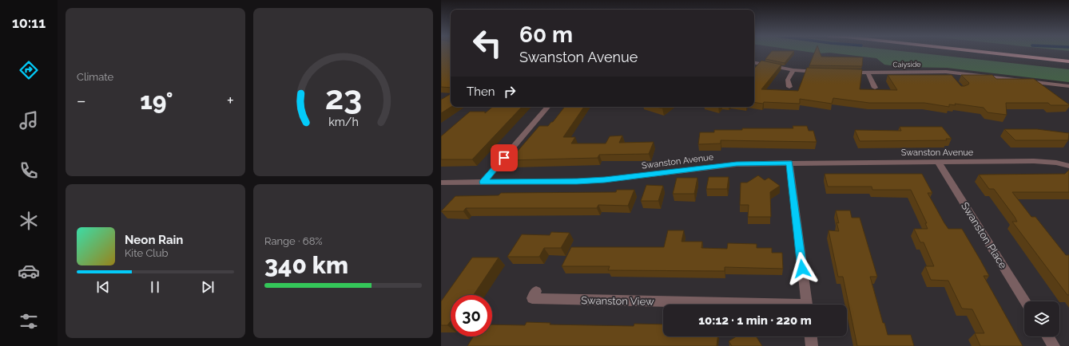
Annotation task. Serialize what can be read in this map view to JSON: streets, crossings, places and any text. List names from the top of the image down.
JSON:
{
  "streets": {
    "street": [
      "Caiyside",
      "Swanston Avenue",
      "Swanston Place",
      "Swanston View"
    ]
  },
  "crossings": [
    ["Swanston Avenue", "Swanston Place"],
    ["Swanston Avenue", "Swanston View"]
  ],
  "page": {
    "tabs": "10:11",
    "tile": [
      "Climate",
      ["Range · 68%", "340 km"]
    ],
    "turn": ["60 m", "Swanston Avenue"],
    "then": "Then",
    "heat": ["−", "19°", "+"],
    "song": ["Neon Rain", "Kite Club"],
    "limit": "30",
    "trip": "10:12 · 1 min · 220 m",
    "gauge": ["23", "km/h"]
  }
}
